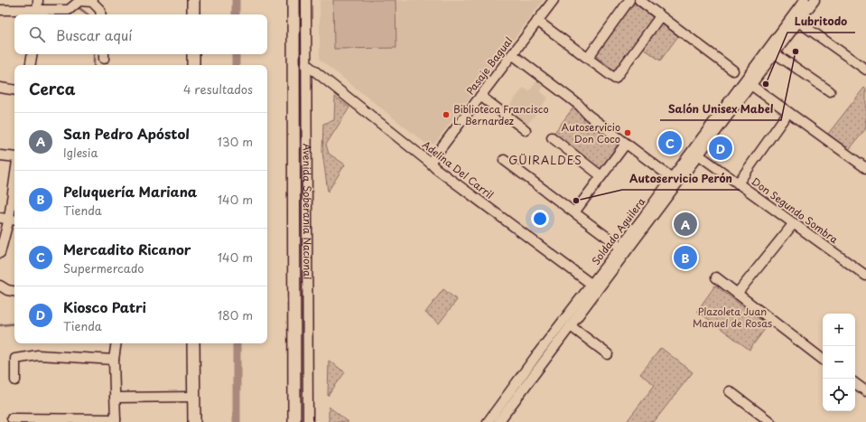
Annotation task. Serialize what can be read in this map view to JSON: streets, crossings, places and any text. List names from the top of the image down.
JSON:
{
  "streets": {
    "main road": ["Avenida Soberanía Nacional"],
    "street": [
      "Pasaje Bagual",
      "Adelina Del Carril",
      "Don Segundo Sombra",
      "Soldado Aguilera"
    ]
  },
  "crossings": [
    ["Pasaje Bagual", "Adelina Del Carril"],
    ["Adelina Del Carril", "Avenida Soberanía Nacional"],
    ["Adelina Del Carril", "Soldado Aguilera"],
    ["Don Segundo Sombra", "Soldado Aguilera"]
  ],
  "districts": ["GÜIRALDES"],
  "parks": ["Plazoleta Juan Manuel de Rosas"],
  "places": [
    "Salón Unisex Mabel",
    "Lubritodo",
    "Biblioteca Francisco L. Bernardez",
    "Autoservicio Don Coco",
    "Autoservicio Perón"
  ],
  "page": {
    "search": "Buscar aquí",
    "heading": ["Cerca", "4 resultados"],
    "list": [
      {
        "mark": "A",
        "name": "San Pedro Apóstol",
        "note": "Iglesia",
        "value": "130 m"
      },
      {
        "mark": "B",
        "name": "Peluquería Mariana",
        "note": "Tienda",
        "value": "140 m"
      },
      {
        "mark": "C",
        "name": "Mercadito Ricanor",
        "note": "Supermercado",
        "value": "140 m"
      },
      {
        "mark": "D",
        "name": "Kiosco Patri",
        "note": "Tienda",
        "value": "180 m"
      }
    ],
    "pins": [
      "C",
      "D",
      "A",
      "B"
    ],
    "map_buttons": ["+", "−"]
  }
}
